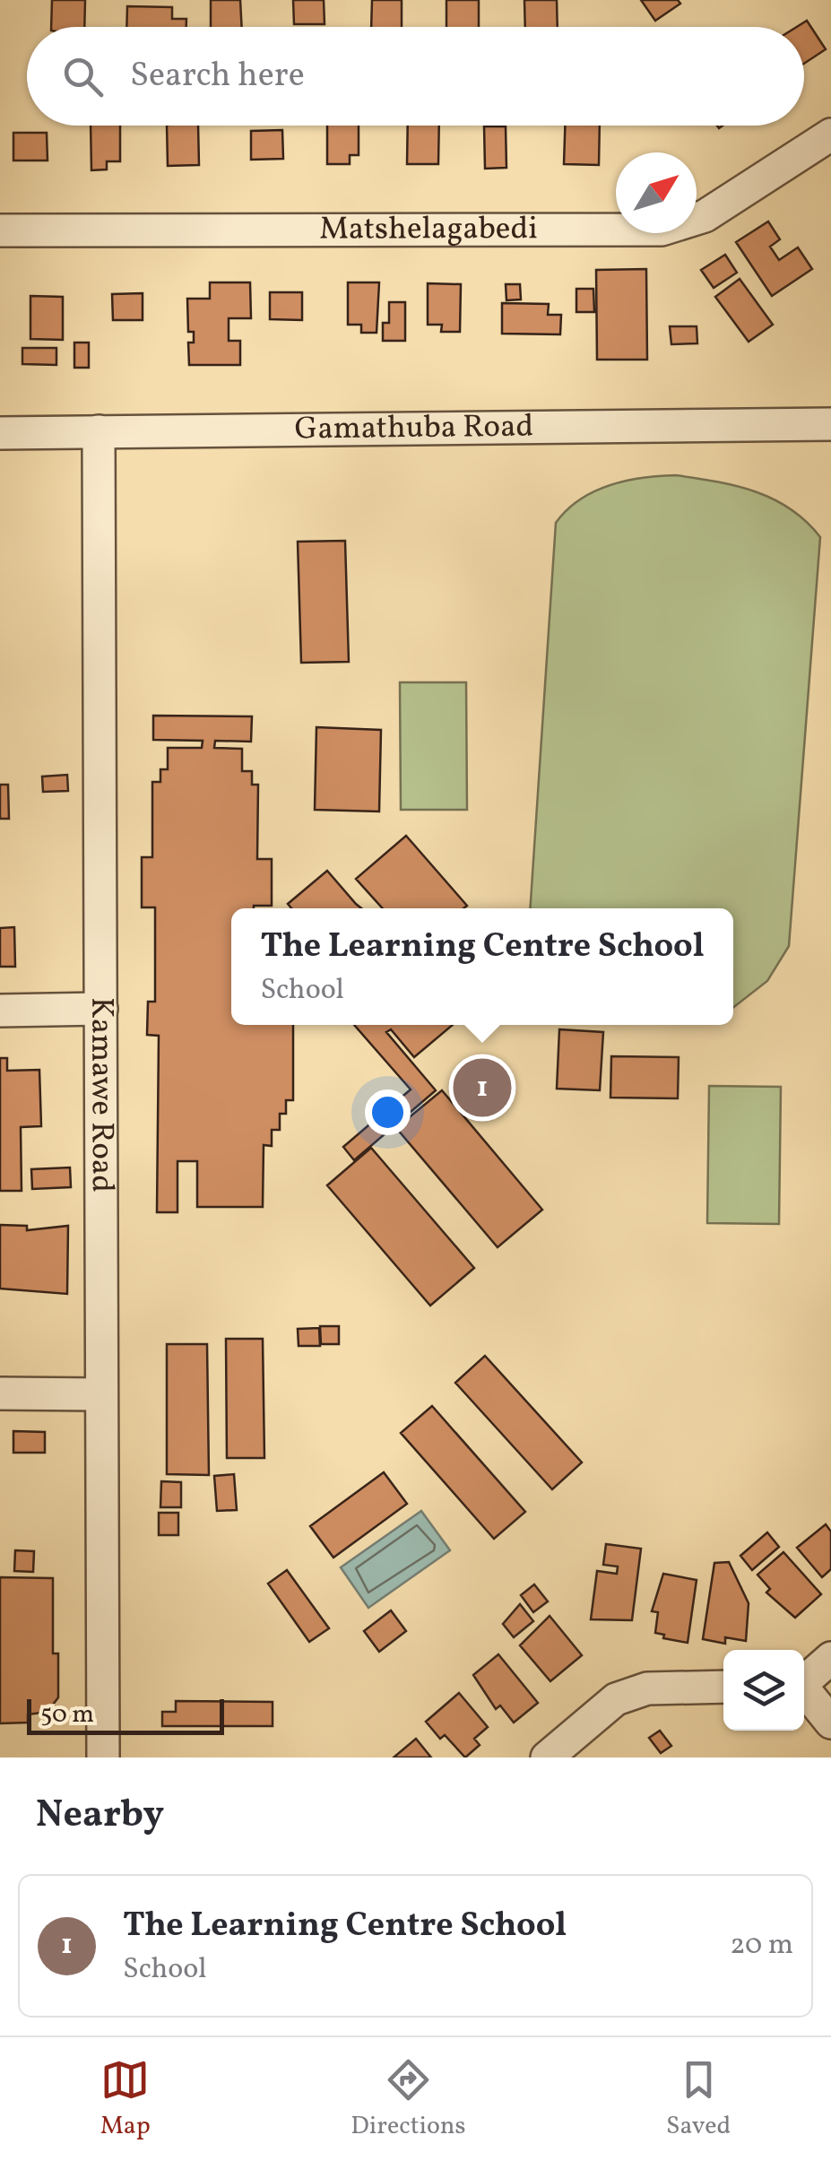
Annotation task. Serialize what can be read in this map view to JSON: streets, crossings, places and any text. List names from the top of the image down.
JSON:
{
  "streets": {
    "street": ["Matshelagabedi", "Gamathuba Road", "Kamawe Road"]
  },
  "crossings": [
    ["Gamathuba Road", "Kamawe Road"]
  ],
  "scale_bar": "50 m",
  "north": "top right",
  "page": {
    "search": "Search here",
    "popup": ["The Learning Centre School", "School"],
    "pins": "1",
    "scale": "50 m",
    "heading": "Nearby",
    "list": [
      {
        "mark": "1",
        "name": "The Learning Centre School",
        "note": "School",
        "value": "20 m"
      }
    ],
    "nav": ["Map", "Directions", "Saved"]
  }
}
